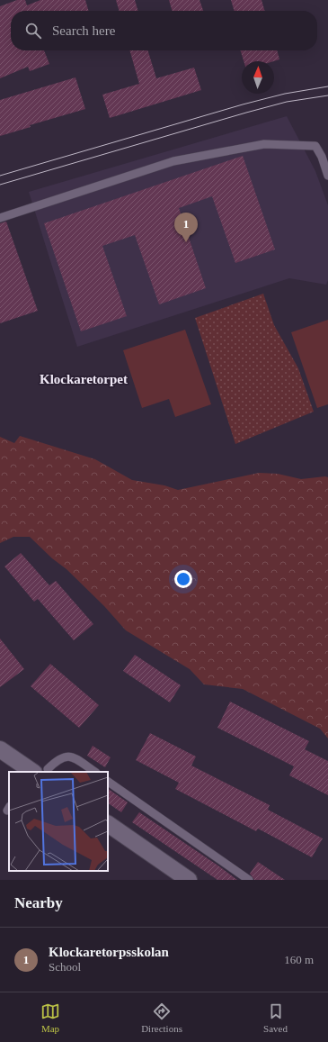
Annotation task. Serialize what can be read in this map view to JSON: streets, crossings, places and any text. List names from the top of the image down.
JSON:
{
  "districts": ["Klockaretorpet"],
  "north": "top",
  "page": {
    "search": "Search here",
    "pins": "1",
    "heading": "Nearby",
    "list": [
      {
        "mark": "1",
        "name": "Klockaretorpsskolan",
        "note": "School",
        "value": "160 m"
      }
    ],
    "nav": ["Map", "Directions", "Saved"]
  }
}
